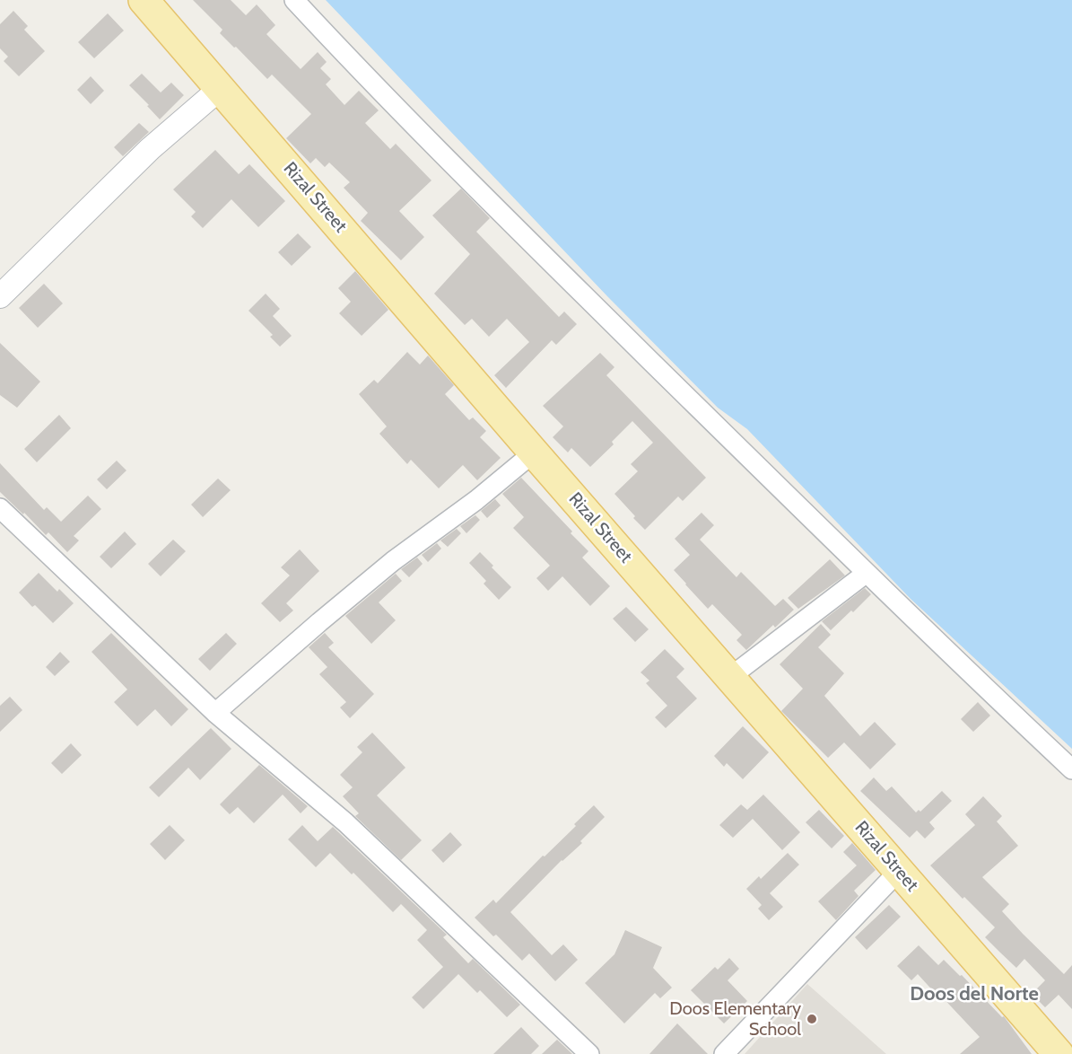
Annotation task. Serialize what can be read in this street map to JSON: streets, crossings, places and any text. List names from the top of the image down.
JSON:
{
  "streets": {
    "main road": ["Rizal Street"]
  },
  "districts": ["Doos del Norte"],
  "places": ["Doos Elementary School"]
}
